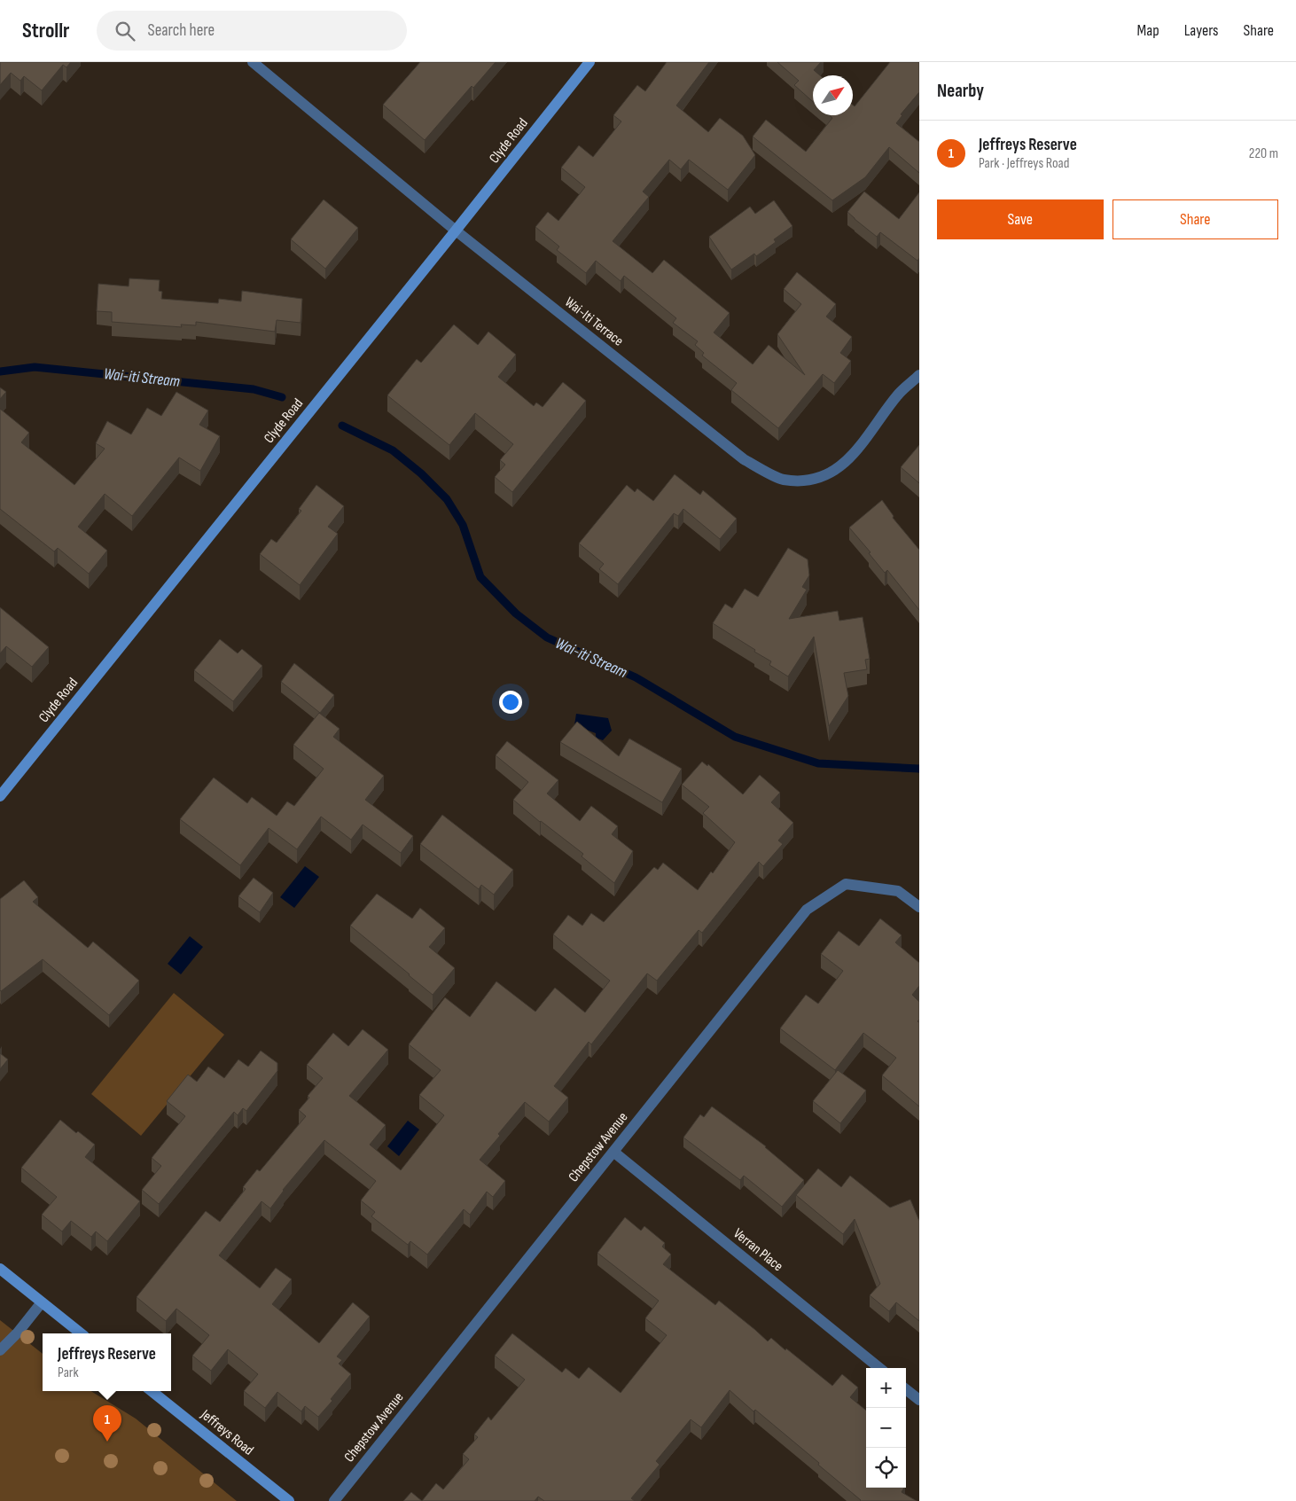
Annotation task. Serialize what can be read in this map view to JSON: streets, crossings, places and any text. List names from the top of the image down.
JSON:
{
  "streets": {
    "street": [
      "Clyde Road",
      "Wai-Iti Terrace",
      "Chepstow Avenue",
      "Verran Place",
      "Jeffreys Road"
    ]
  },
  "crossings": [
    ["Clyde Road", "Wai-Iti Terrace"],
    ["Chepstow Avenue", "Verran Place"]
  ],
  "water": ["Wai-iti Stream"],
  "north": "top right",
  "page": {
    "header": "Strollr",
    "search": "Search here",
    "nav": ["Map", "Layers", "Share"],
    "heading": "Nearby",
    "list": [
      {
        "mark": "1",
        "name": "Jeffreys Reserve",
        "note": "Park · Jeffreys Road",
        "value": "220 m"
      }
    ],
    "buttons": ["Save", "Share"],
    "popup": ["Jeffreys Reserve", "Park"],
    "map_buttons": ["+", "−"],
    "pins": "1"
  }
}
